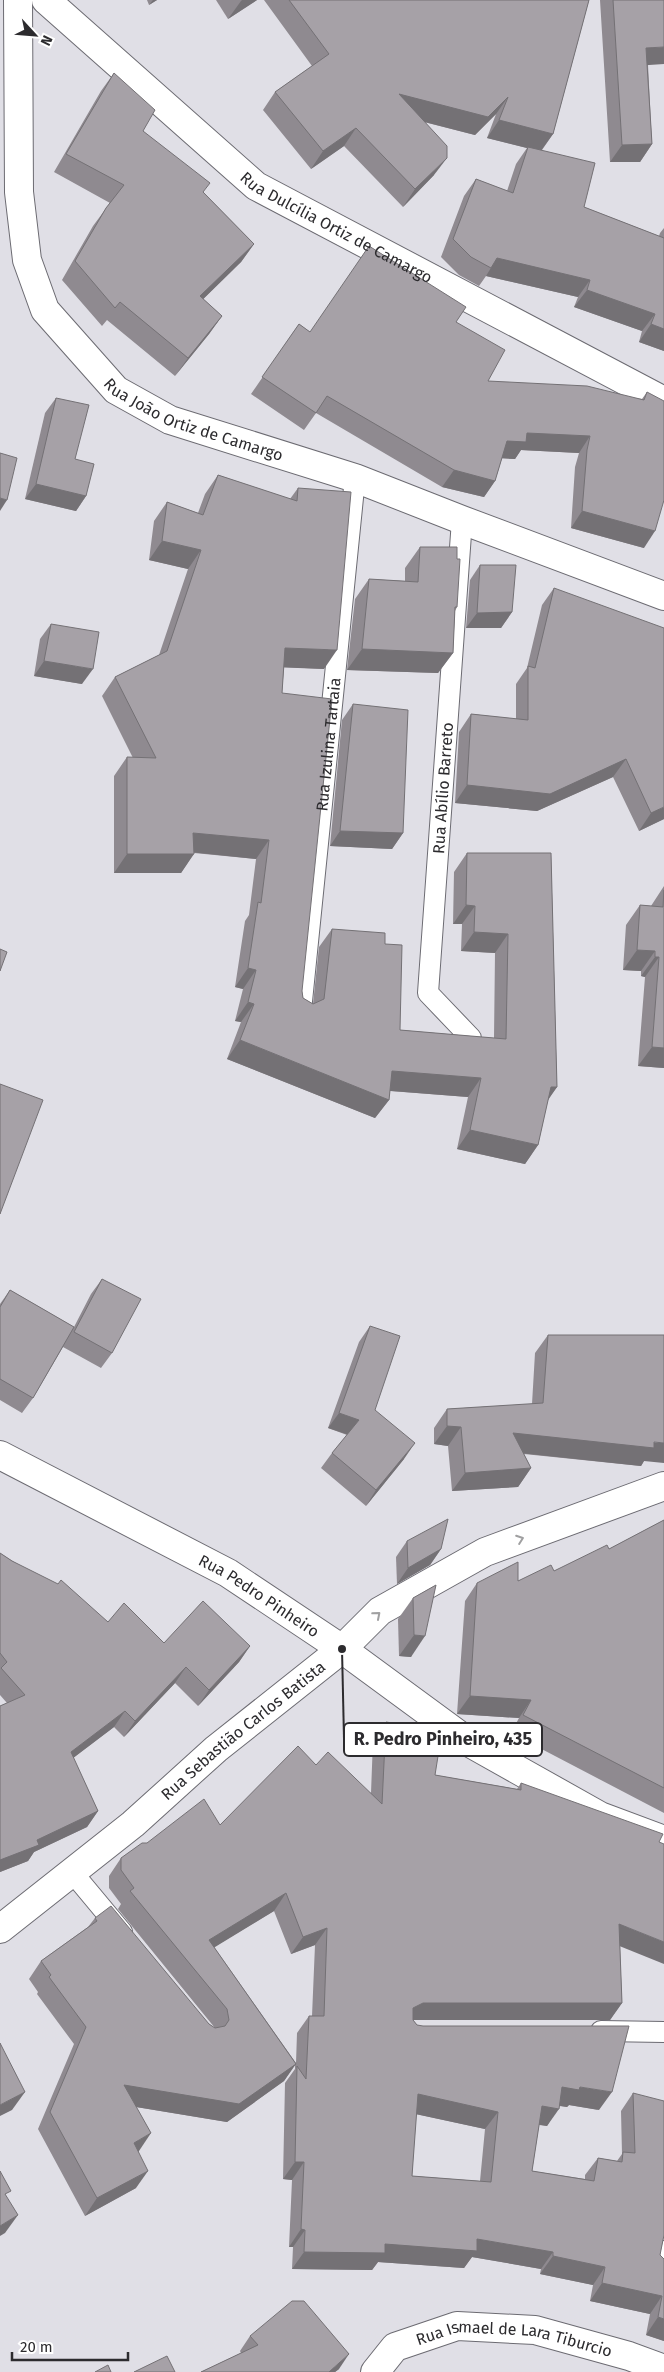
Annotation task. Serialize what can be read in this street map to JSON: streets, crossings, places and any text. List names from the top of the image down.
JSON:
{
  "streets": {
    "street": [
      "Rua Dulcília Ortiz de Camargo",
      "Rua João Ortiz de Camargo",
      "Rua Pedro Pinheiro",
      "Rua Sebastião Carlos Batista",
      "Rua Ismael de Lara Tiburcio"
    ],
    "lane": ["Rua Izulina Tartaia", "Rua Abílio Barreto"]
  },
  "crossings": [
    ["Rua João Ortiz de Camargo", "Rua Izulina Tartaia"],
    ["Rua João Ortiz de Camargo", "Rua Abílio Barreto"],
    ["Rua Pedro Pinheiro", "Rua Sebastião Carlos Batista"]
  ],
  "one_way": ["Rua Sebastião Carlos Batista"],
  "places": ["R. Pedro Pinheiro, 435"],
  "scale_bar": "20 m",
  "north": "bottom right"
}
